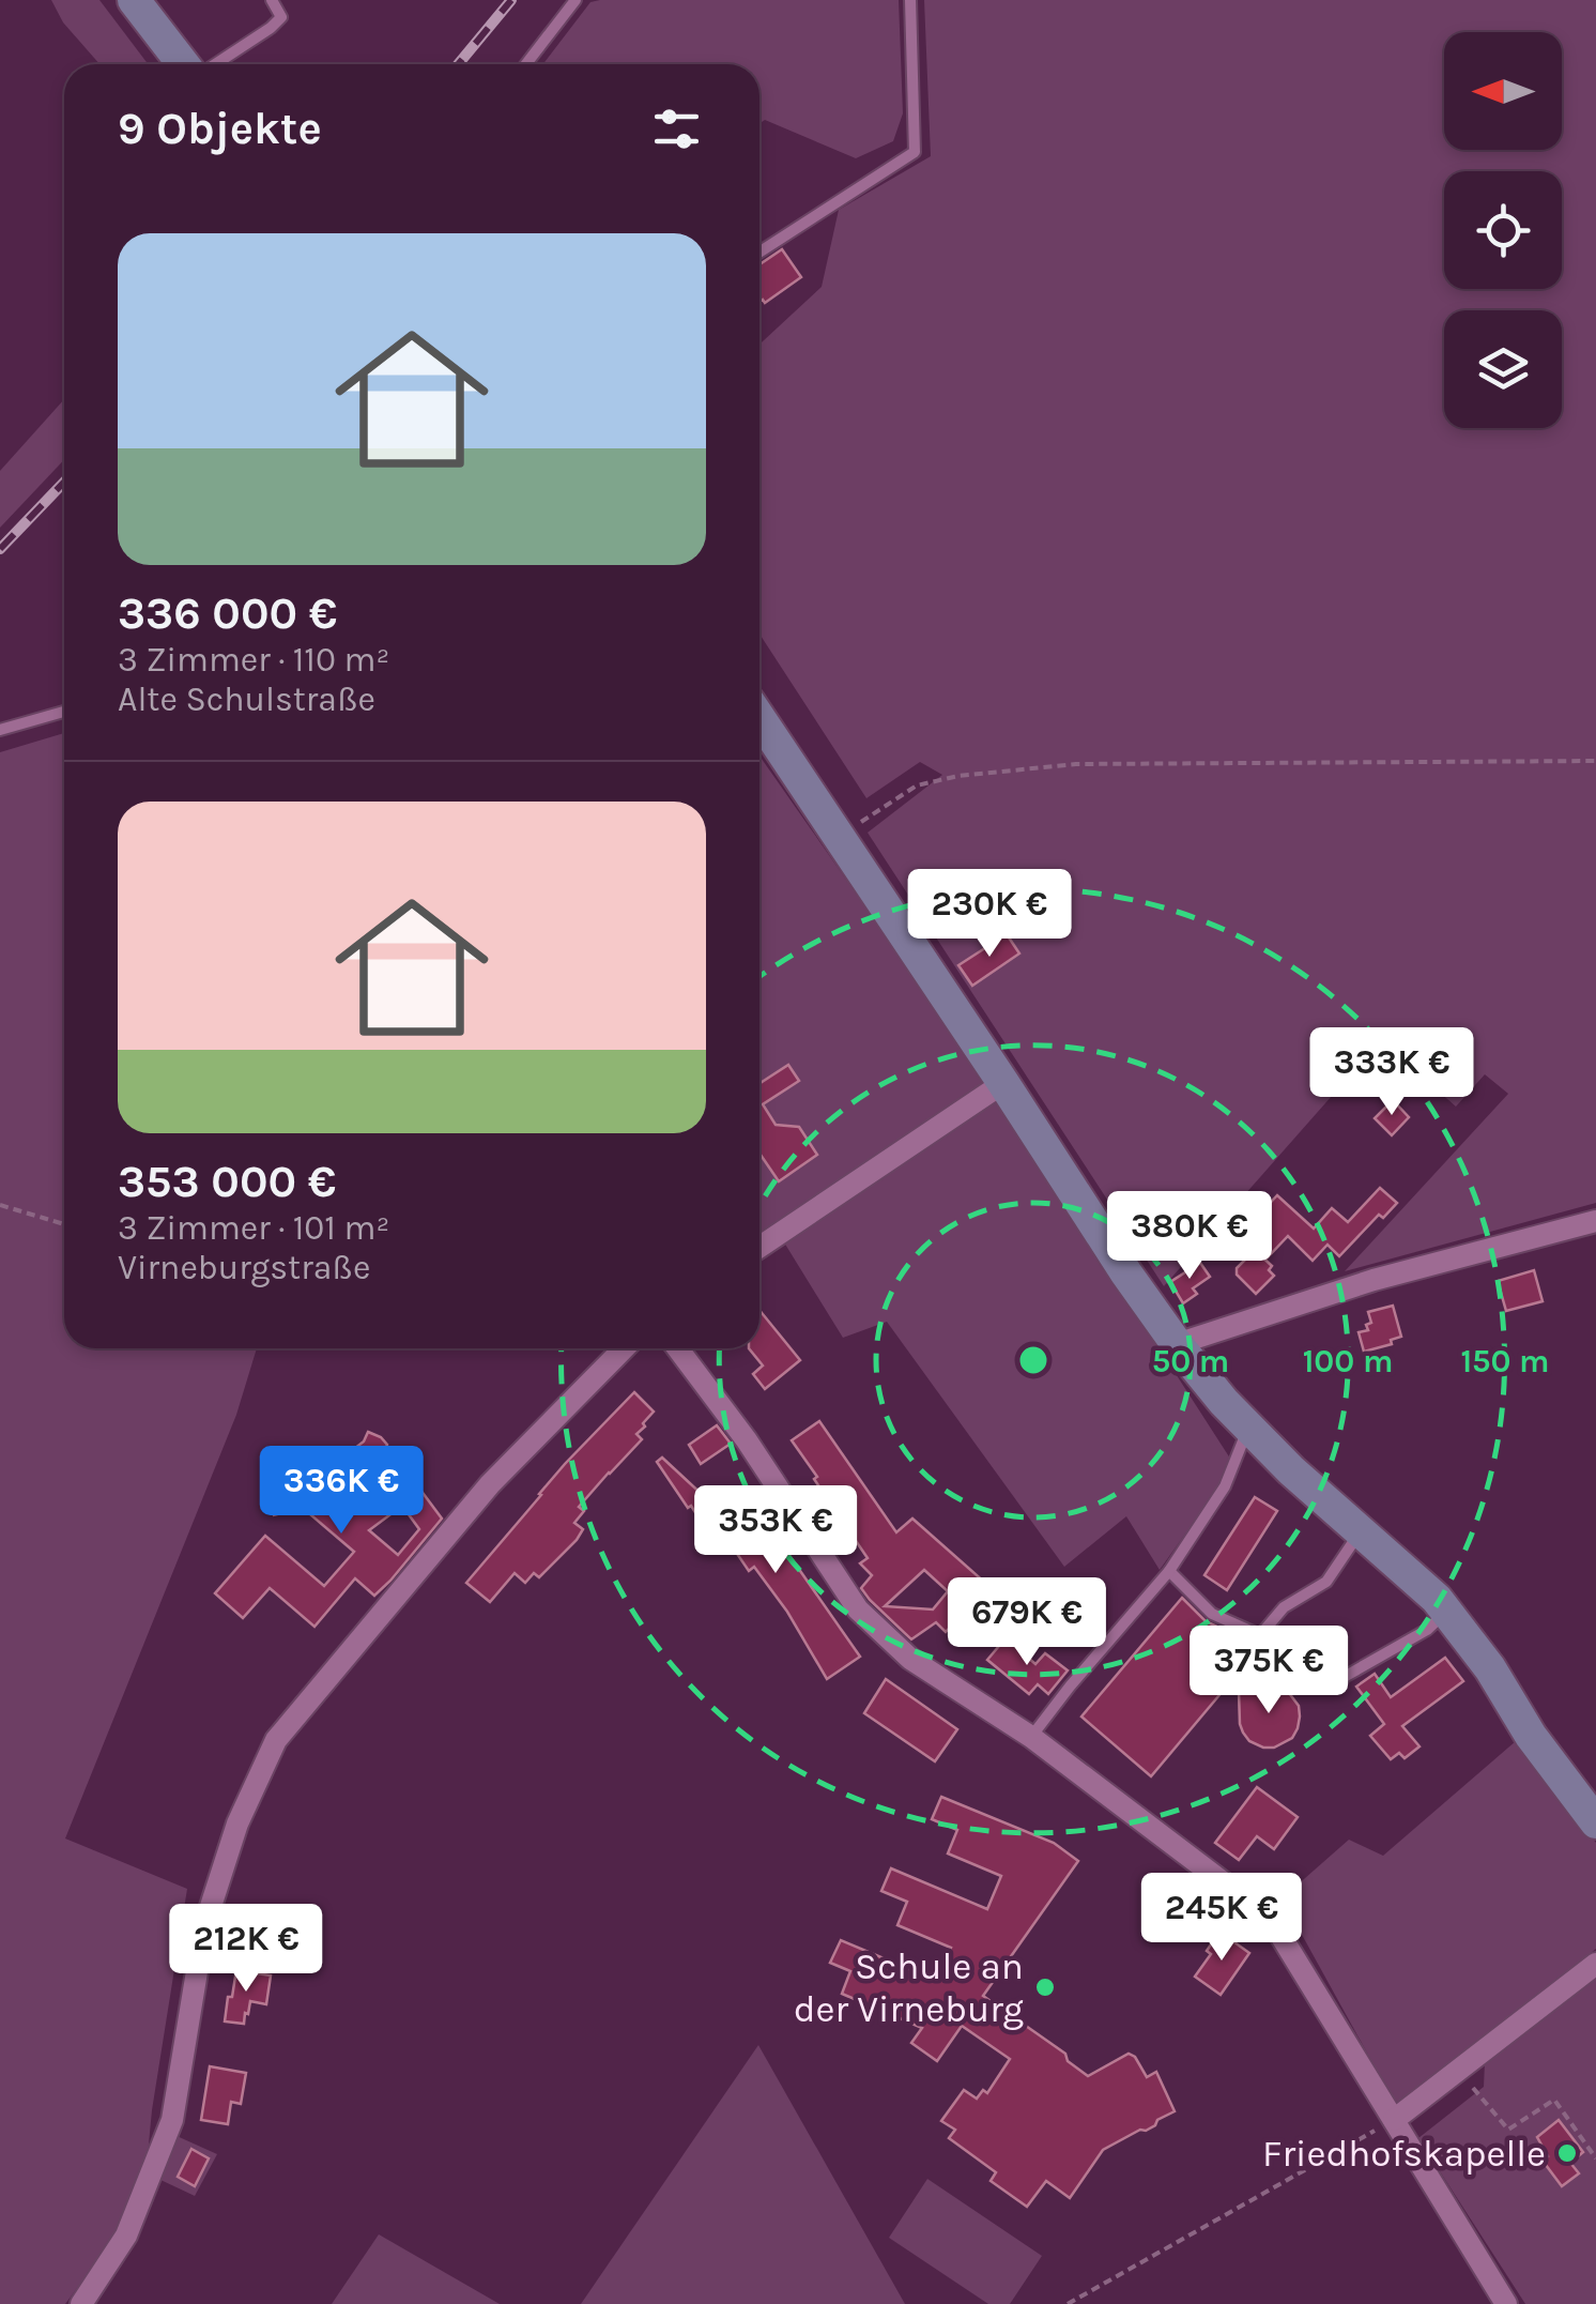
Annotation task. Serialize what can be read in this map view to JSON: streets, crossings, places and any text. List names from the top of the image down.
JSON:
{
  "places": ["Schule an der Virneburg", "Friedhofskapelle"],
  "north": "left",
  "page": {
    "heading": "9 Objekte",
    "list": [
      {
        "name": "336 000 €",
        "note": "3 Zimmer · 110 m² · Alte Schulstraße"
      },
      {
        "name": "353 000 €",
        "note": "3 Zimmer · 101 m² · Virneburgstraße"
      }
    ],
    "price": [
      "230K €",
      "333K €",
      "380K €",
      "336K €",
      "353K €",
      "679K €",
      "375K €",
      "245K €",
      "212K €"
    ]
  },
  "rings": ["50 m", "100 m", "150 m"]
}
